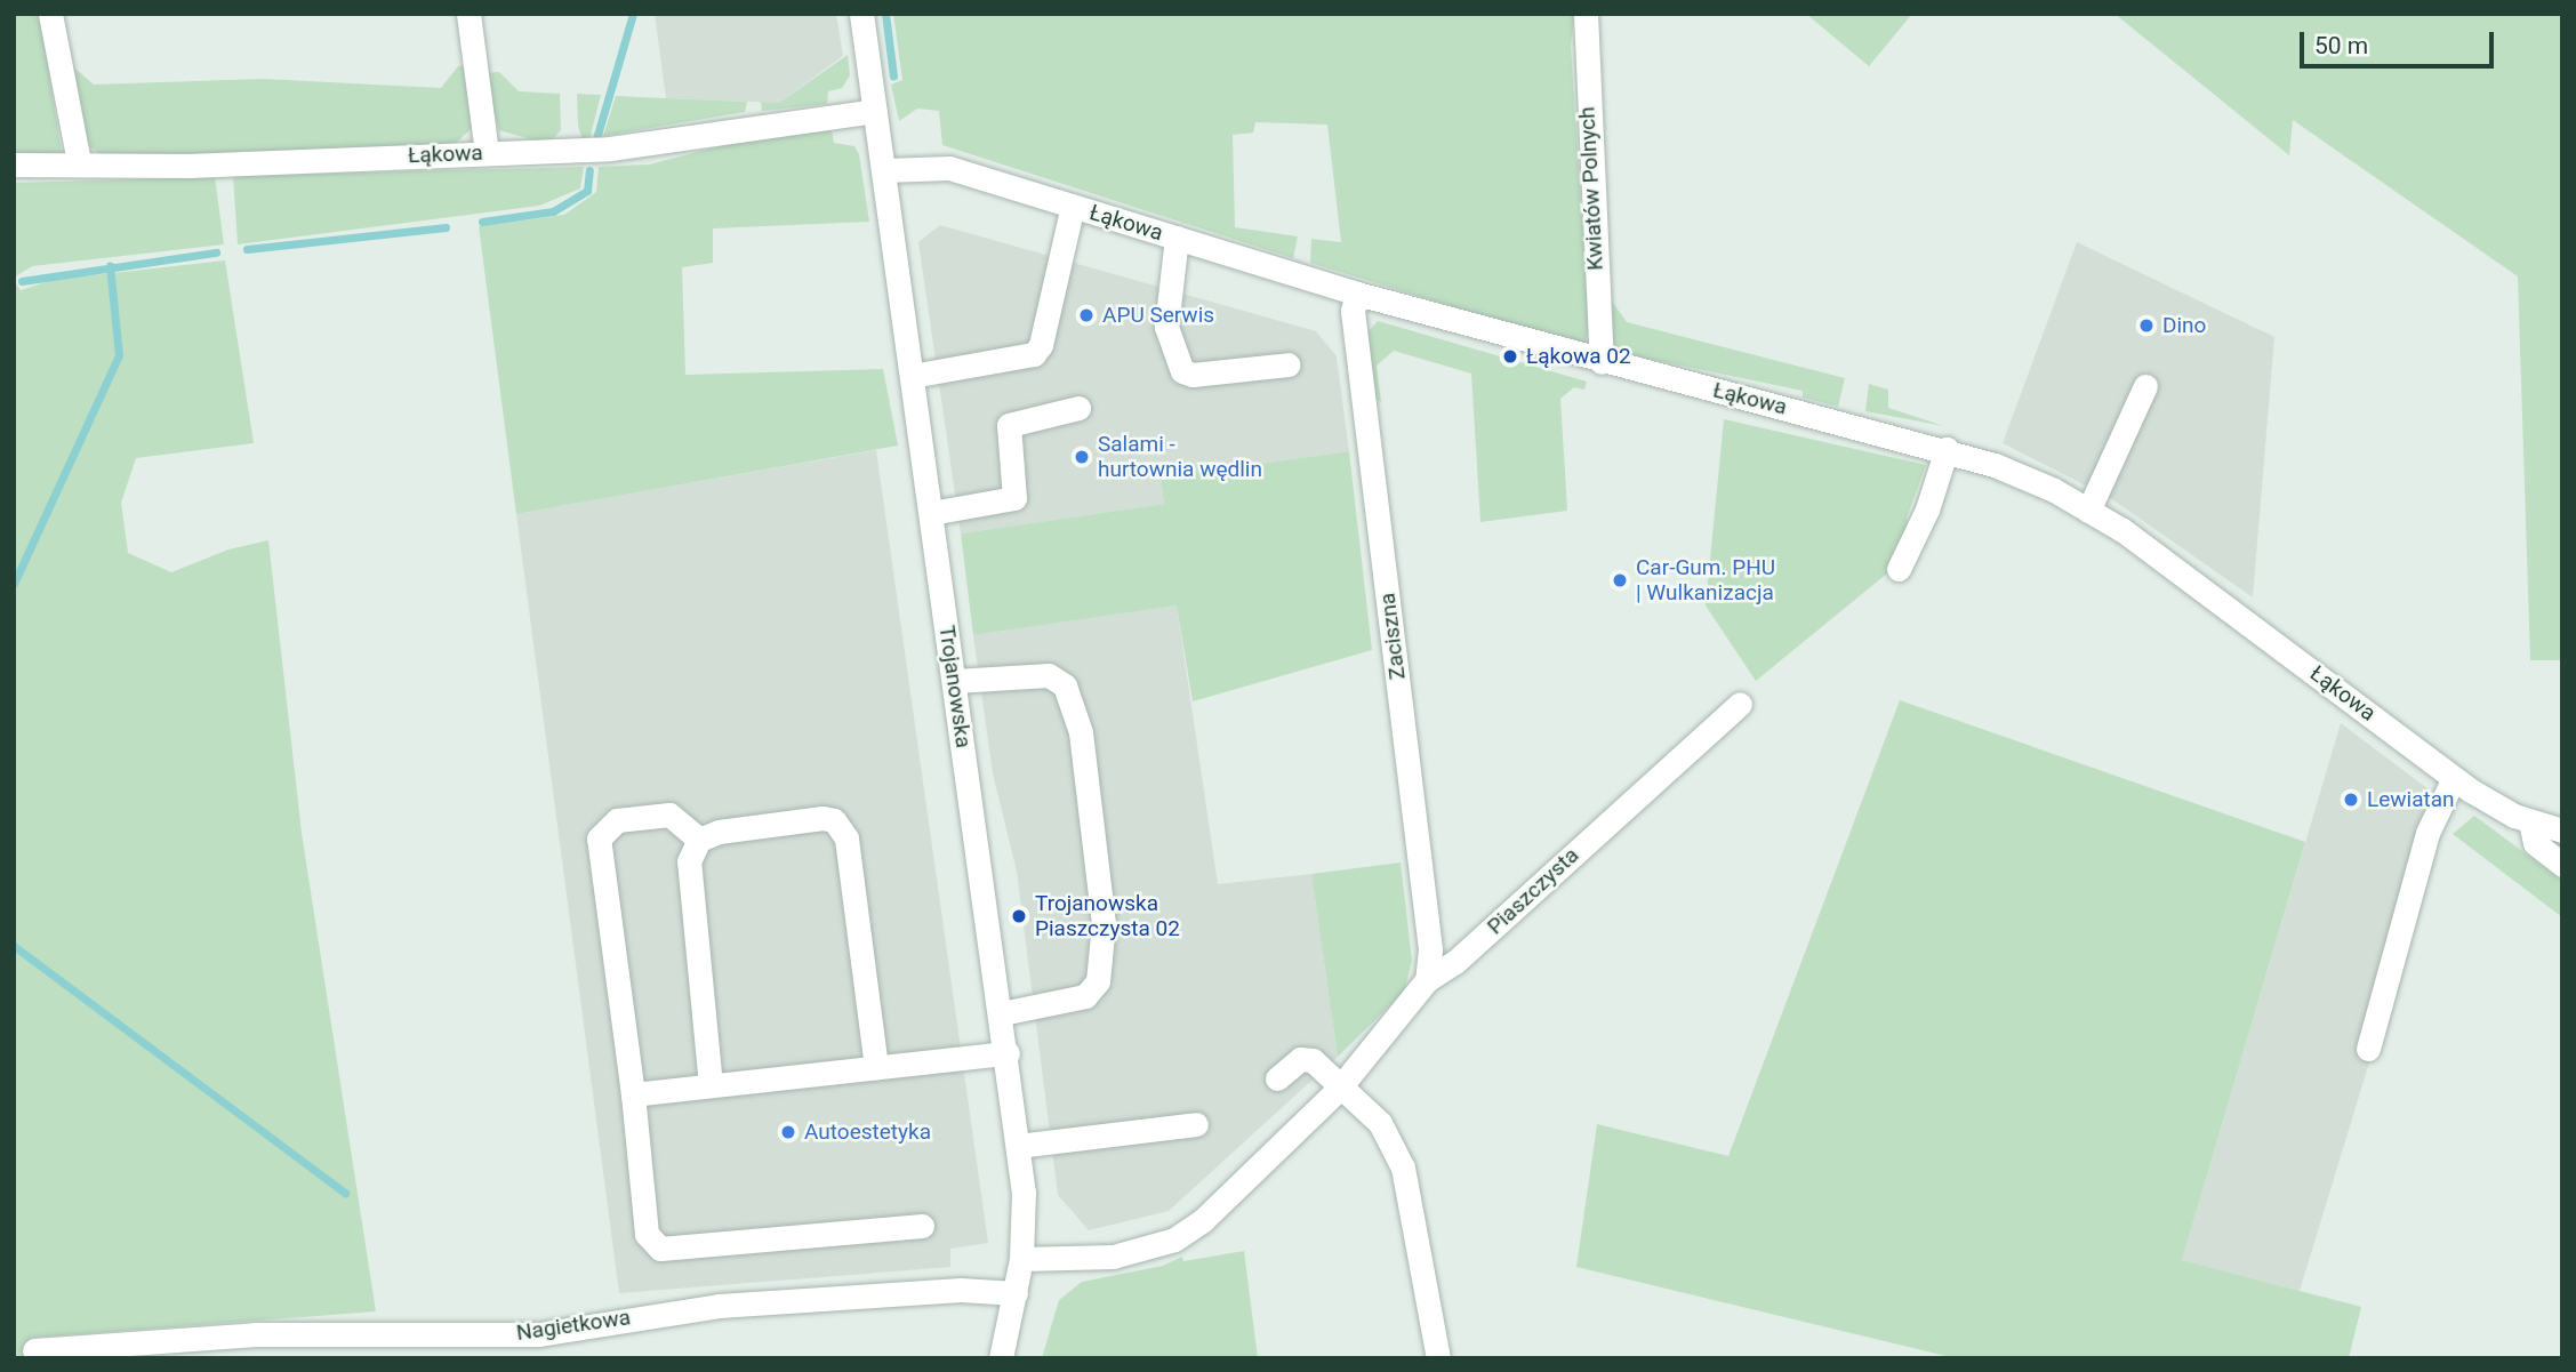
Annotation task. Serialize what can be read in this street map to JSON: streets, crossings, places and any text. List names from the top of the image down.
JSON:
{
  "streets": {
    "street": [
      "Łąkowa",
      "Kwiatów Polnych",
      "Zaciszna",
      "Trojanowska",
      "Piaszczysta",
      "Nagietkowa"
    ]
  },
  "crossings": [
    ["Łąkowa", "Kwiatów Polnych"],
    ["Łąkowa", "Zaciszna"],
    ["Łąkowa", "Trojanowska"],
    ["Zaciszna", "Piaszczysta"],
    ["Trojanowska", "Piaszczysta"],
    ["Trojanowska", "Nagietkowa"]
  ],
  "places": [
    "APU Serwis",
    "Dino",
    "Łąkowa 02",
    "Salami - hurtownia wędlin",
    "Car-Gum. PHU | Wulkanizacja",
    "Lewiatan",
    "Trojanowska Piaszczysta 02",
    "Autoestetyka"
  ],
  "scale_bar": "50 m"
}
